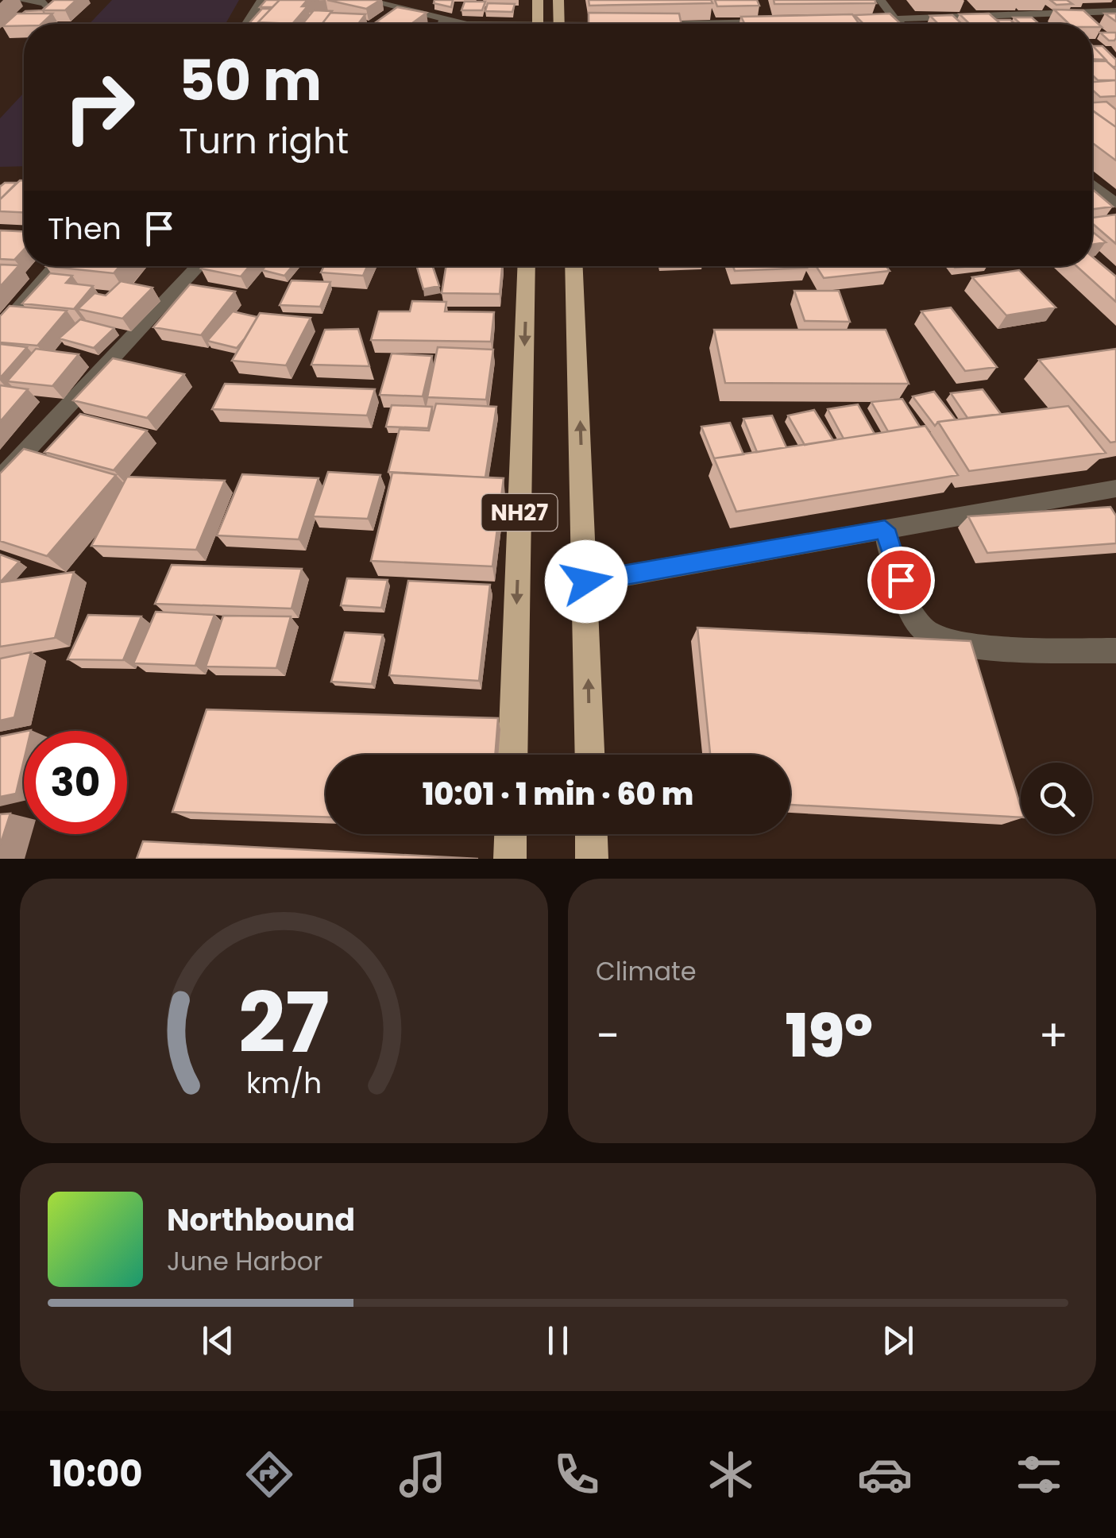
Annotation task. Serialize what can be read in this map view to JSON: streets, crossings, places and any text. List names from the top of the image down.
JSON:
{
  "streets": {
    "highway": ["NH27"]
  },
  "page": {
    "turn": ["50 m", "Turn right"],
    "then": "Then",
    "limit": "30",
    "trip": "10:01 · 1 min · 60 m",
    "tile": "Climate",
    "heat": ["−", "19°", "+"],
    "song": ["Northbound", "June Harbor"],
    "tabs": "10:00",
    "gauge": ["27", "km/h"]
  }
}
